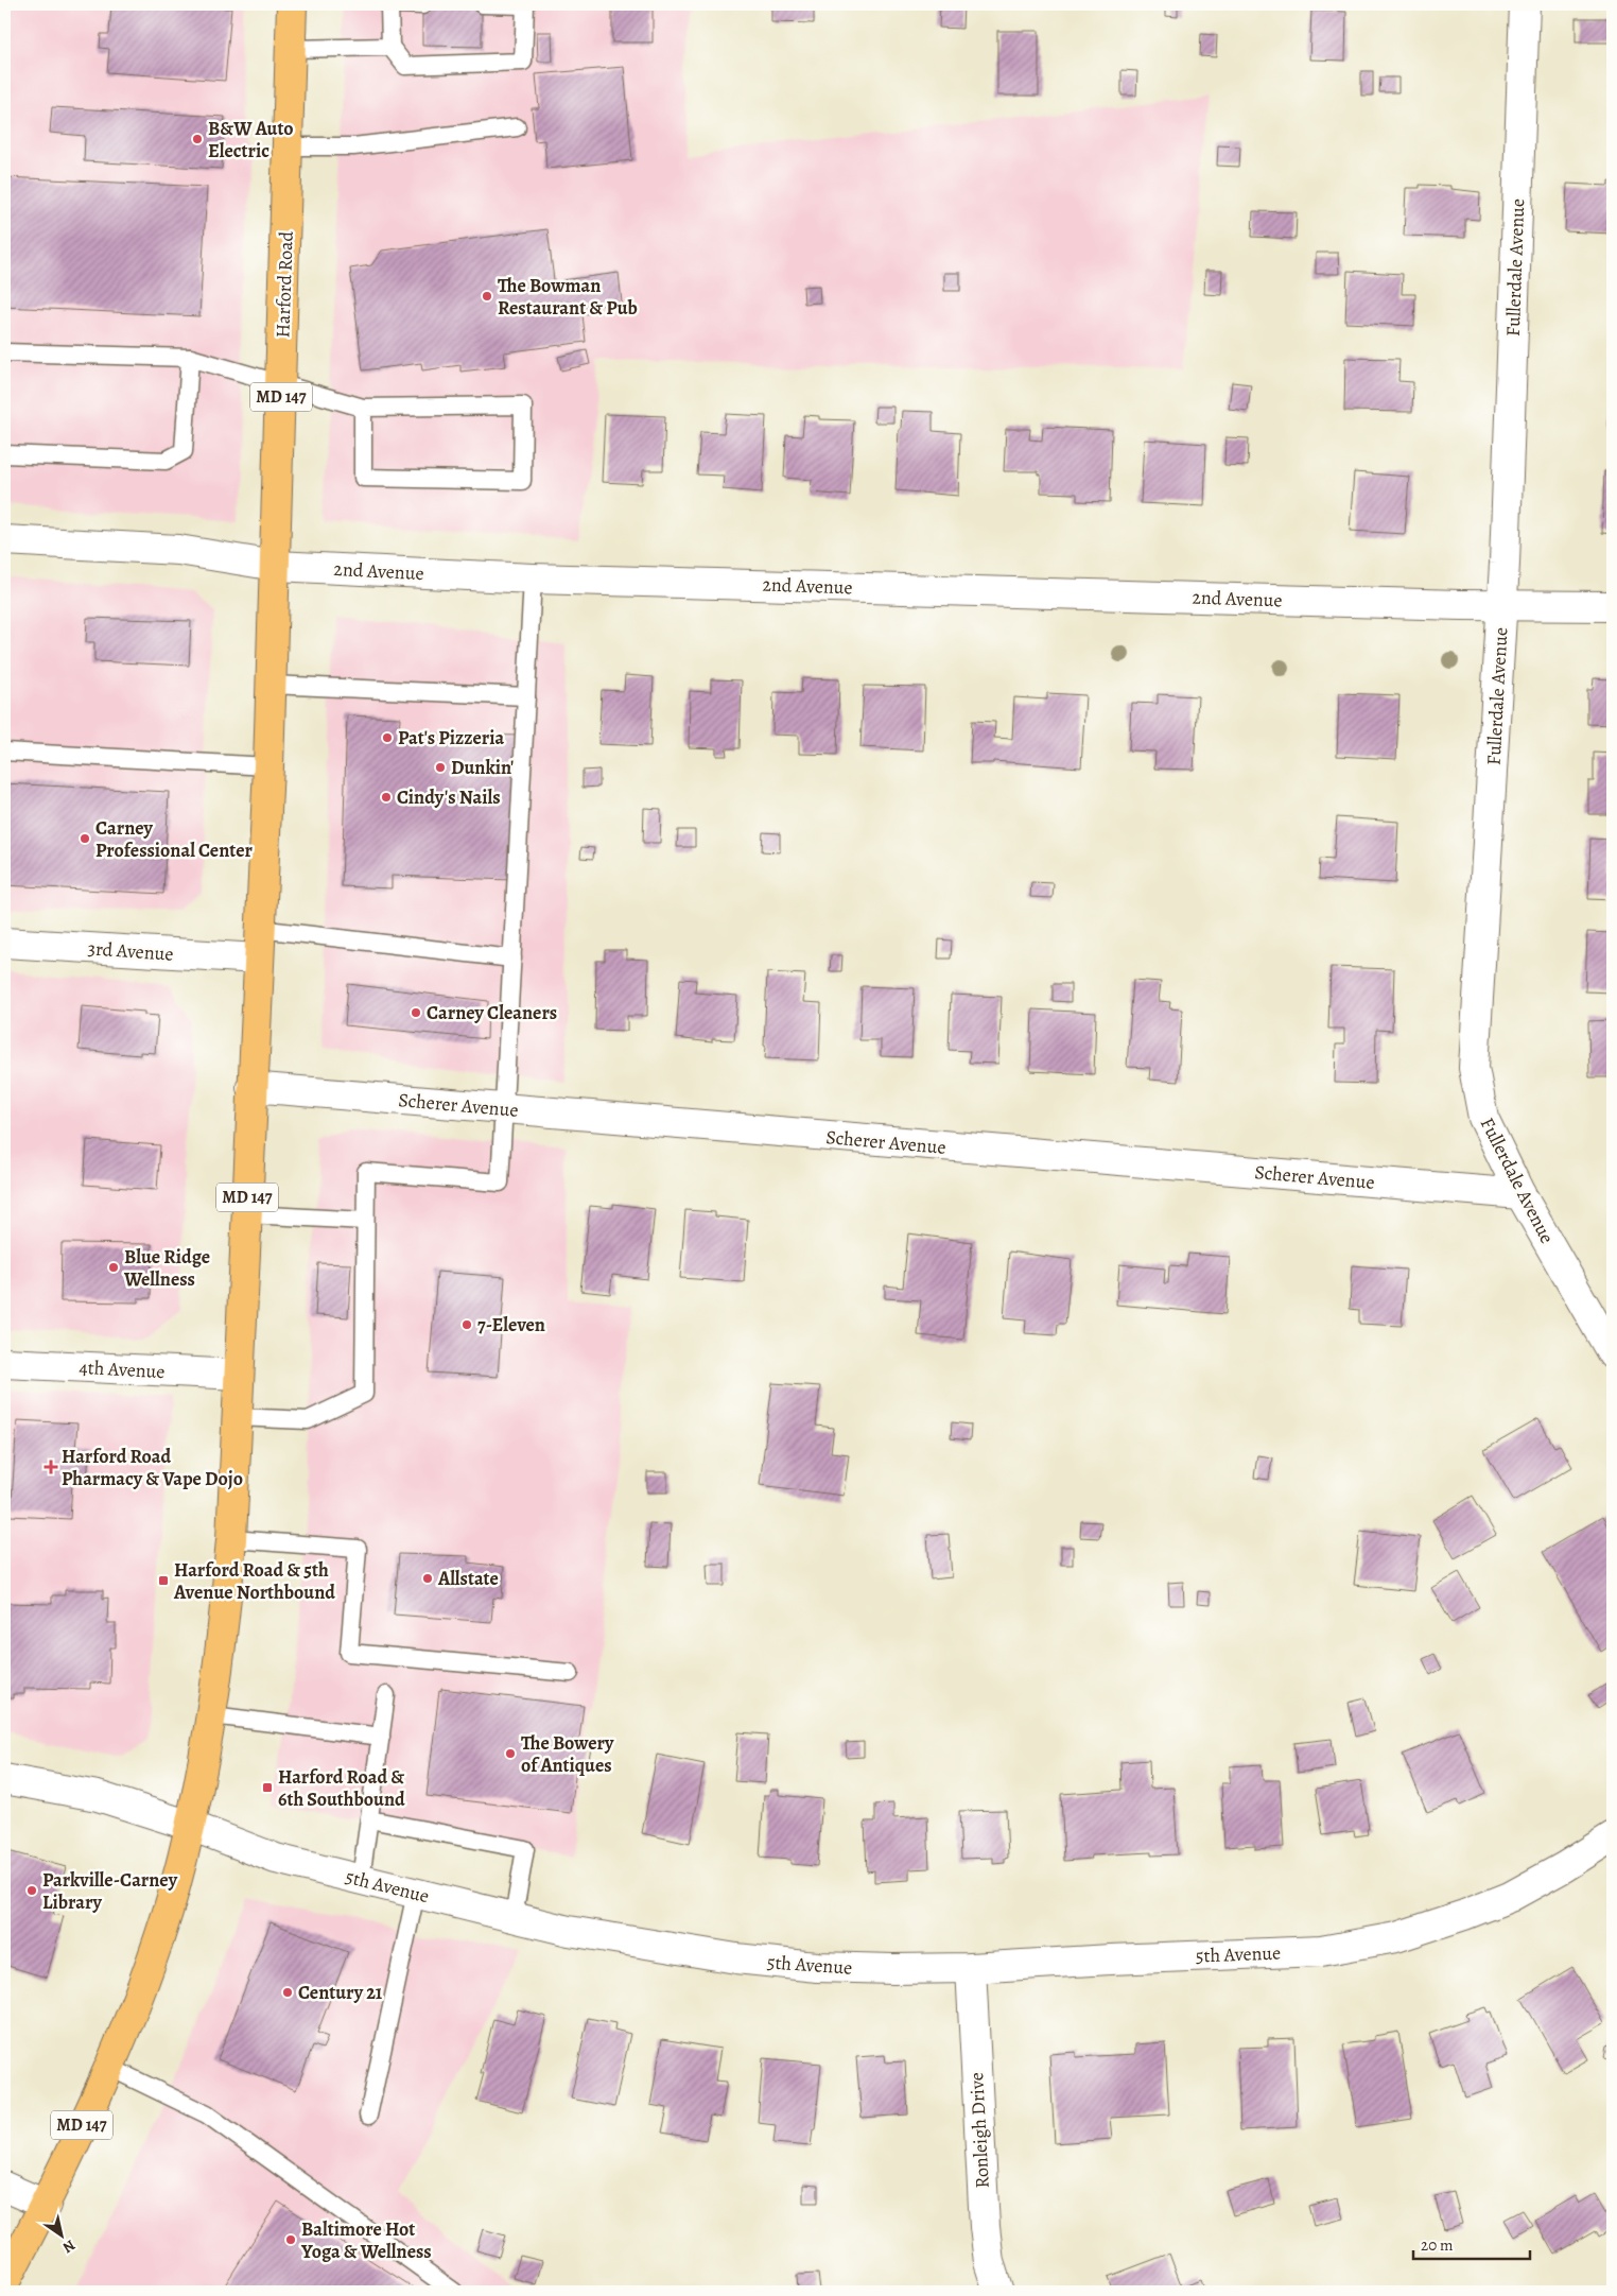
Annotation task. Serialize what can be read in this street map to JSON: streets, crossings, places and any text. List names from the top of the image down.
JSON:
{
  "streets": {
    "main road": ["Harford Road", "MD 147"],
    "street": [
      "Fullerdale Avenue",
      "2nd Avenue",
      "3rd Avenue",
      "Scherer Avenue",
      "4th Avenue",
      "5th Avenue",
      "Ronleigh Drive"
    ]
  },
  "crossings": [
    ["Fullerdale Avenue", "2nd Avenue"],
    ["Fullerdale Avenue", "Scherer Avenue"],
    ["Harford Road", "MD 147"],
    ["Harford Road", "2nd Avenue"],
    ["MD 147", "2nd Avenue"],
    ["MD 147", "3rd Avenue"],
    ["MD 147", "Scherer Avenue"],
    ["MD 147", "4th Avenue"],
    ["MD 147", "5th Avenue"],
    ["5th Avenue", "Ronleigh Drive"]
  ],
  "places": {
    "other": [
      "B&W Auto Electric",
      "The Bowman Restaurant & Pub",
      "Pat's Pizzeria",
      "Dunkin'",
      "Cindy's Nails",
      "Carney Professional Center",
      "Carney Cleaners",
      "Blue Ridge Wellness",
      "7-Eleven",
      "Allstate",
      "The Bowery of Antiques",
      "Parkville-Carney Library",
      "Century 21",
      "Baltimore Hot Yoga & Wellness"
    ],
    "health": ["Harford Road Pharmacy & Vape Dojo"],
    "transit": ["Harford Road & 5th Avenue Northbound", "Harford Road & 6th Southbound"]
  },
  "scale_bar": "20 m",
  "north": "bottom right"
}
